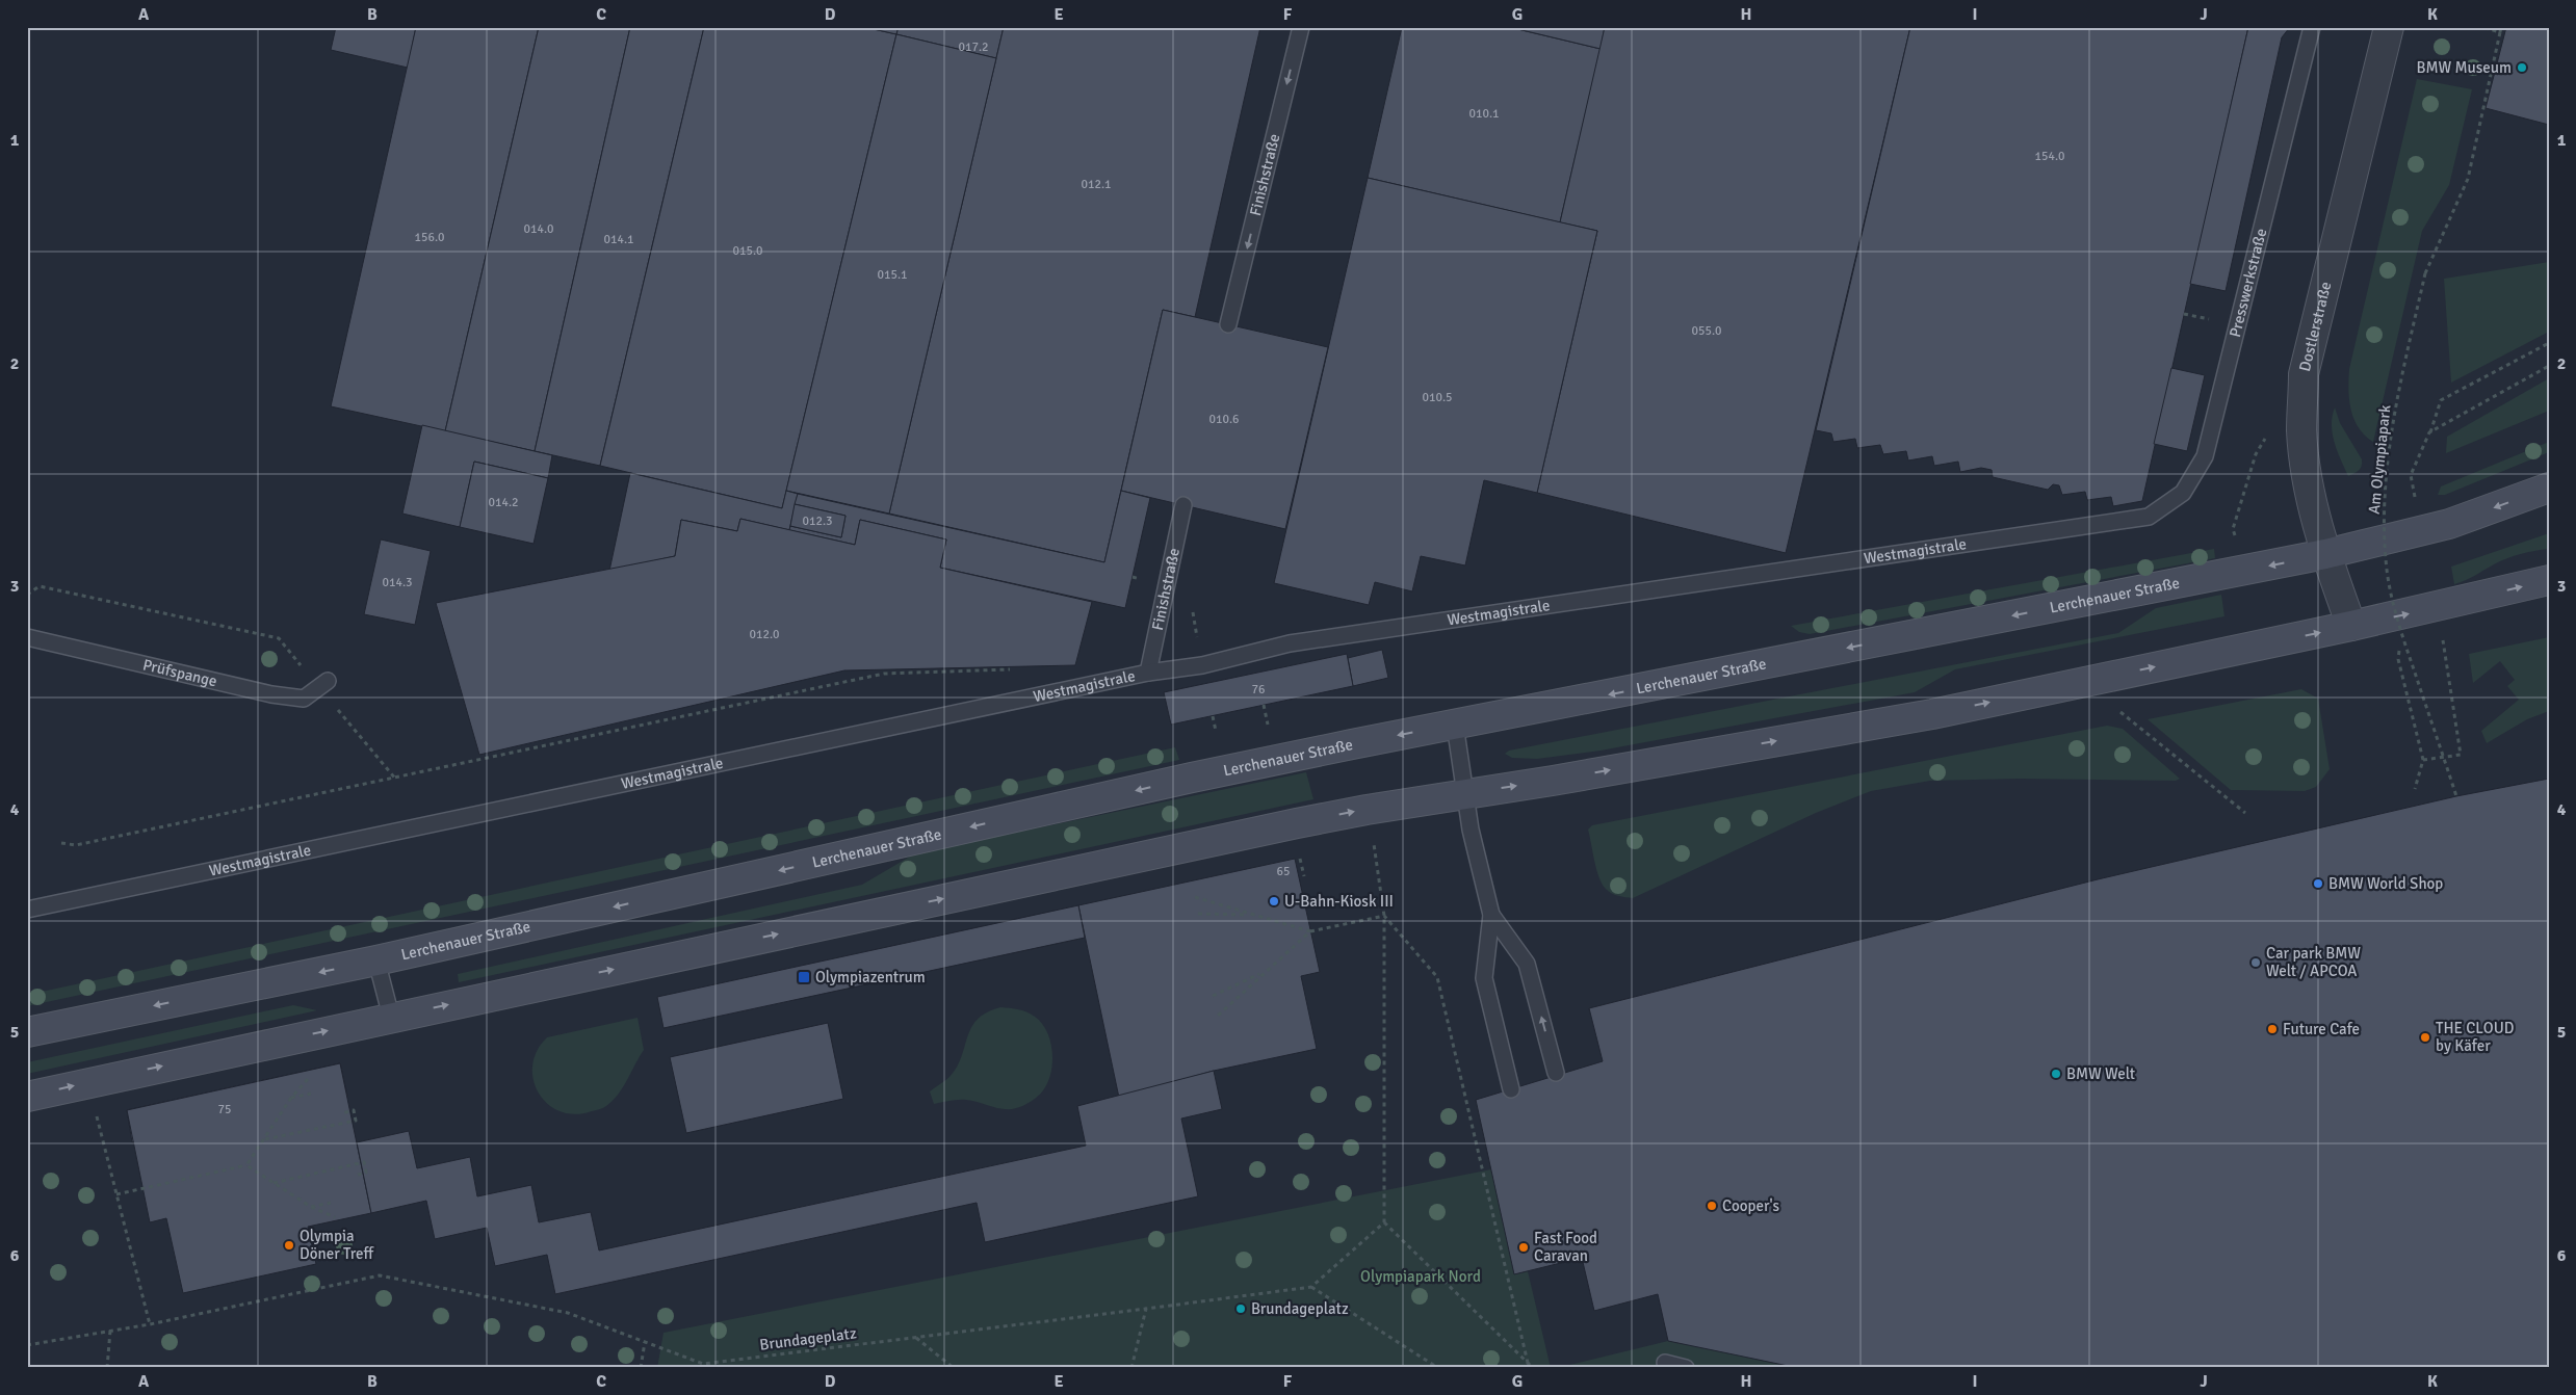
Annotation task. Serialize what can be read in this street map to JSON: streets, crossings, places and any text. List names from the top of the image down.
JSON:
{
  "streets": {
    "main road": ["Lerchenauer Straße"],
    "street": ["Dostlerstraße"],
    "lane": [
      "Finishstraße",
      "Presswerkstraße",
      "Westmagistrale",
      "Prüfspange"
    ],
    "path": ["Am Olympiapark", "Brundageplatz"]
  },
  "crossings": [
    ["Finishstraße", "Westmagistrale"],
    ["Presswerkstraße", "Westmagistrale"],
    ["Dostlerstraße", "Lerchenauer Straße"]
  ],
  "one_way": ["Finishstraße"],
  "parks": ["Olympiapark Nord"],
  "places": {
    "other": [
      "BMW Museum",
      "BMW World Shop",
      "U-Bahn-Kiosk III",
      "Car park BMW Welt / APCOA",
      "Future Cafe",
      "THE CLOUD by Käfer",
      "BMW Welt",
      "Cooper's",
      "Olympia Döner Treff",
      "Fast Food Caravan",
      "Brundageplatz"
    ],
    "transit": ["Olympiazentrum"]
  },
  "house_numbers": [
    "017.2",
    "010.1",
    "154.0",
    "012.1",
    "014.0",
    "156.0",
    "014.1",
    "015.0",
    "015.1",
    "055.0",
    "010.5",
    "010.6",
    "014.2",
    "012.3",
    "014.3",
    "012.0",
    "76",
    "65",
    "75"
  ],
  "grid": {
    "columns": [
      "A",
      "B",
      "C",
      "D",
      "E",
      "F",
      "G",
      "H",
      "I",
      "J",
      "K"
    ],
    "rows": [
      "1",
      "2",
      "3",
      "4",
      "5",
      "6"
    ]
  }
}
